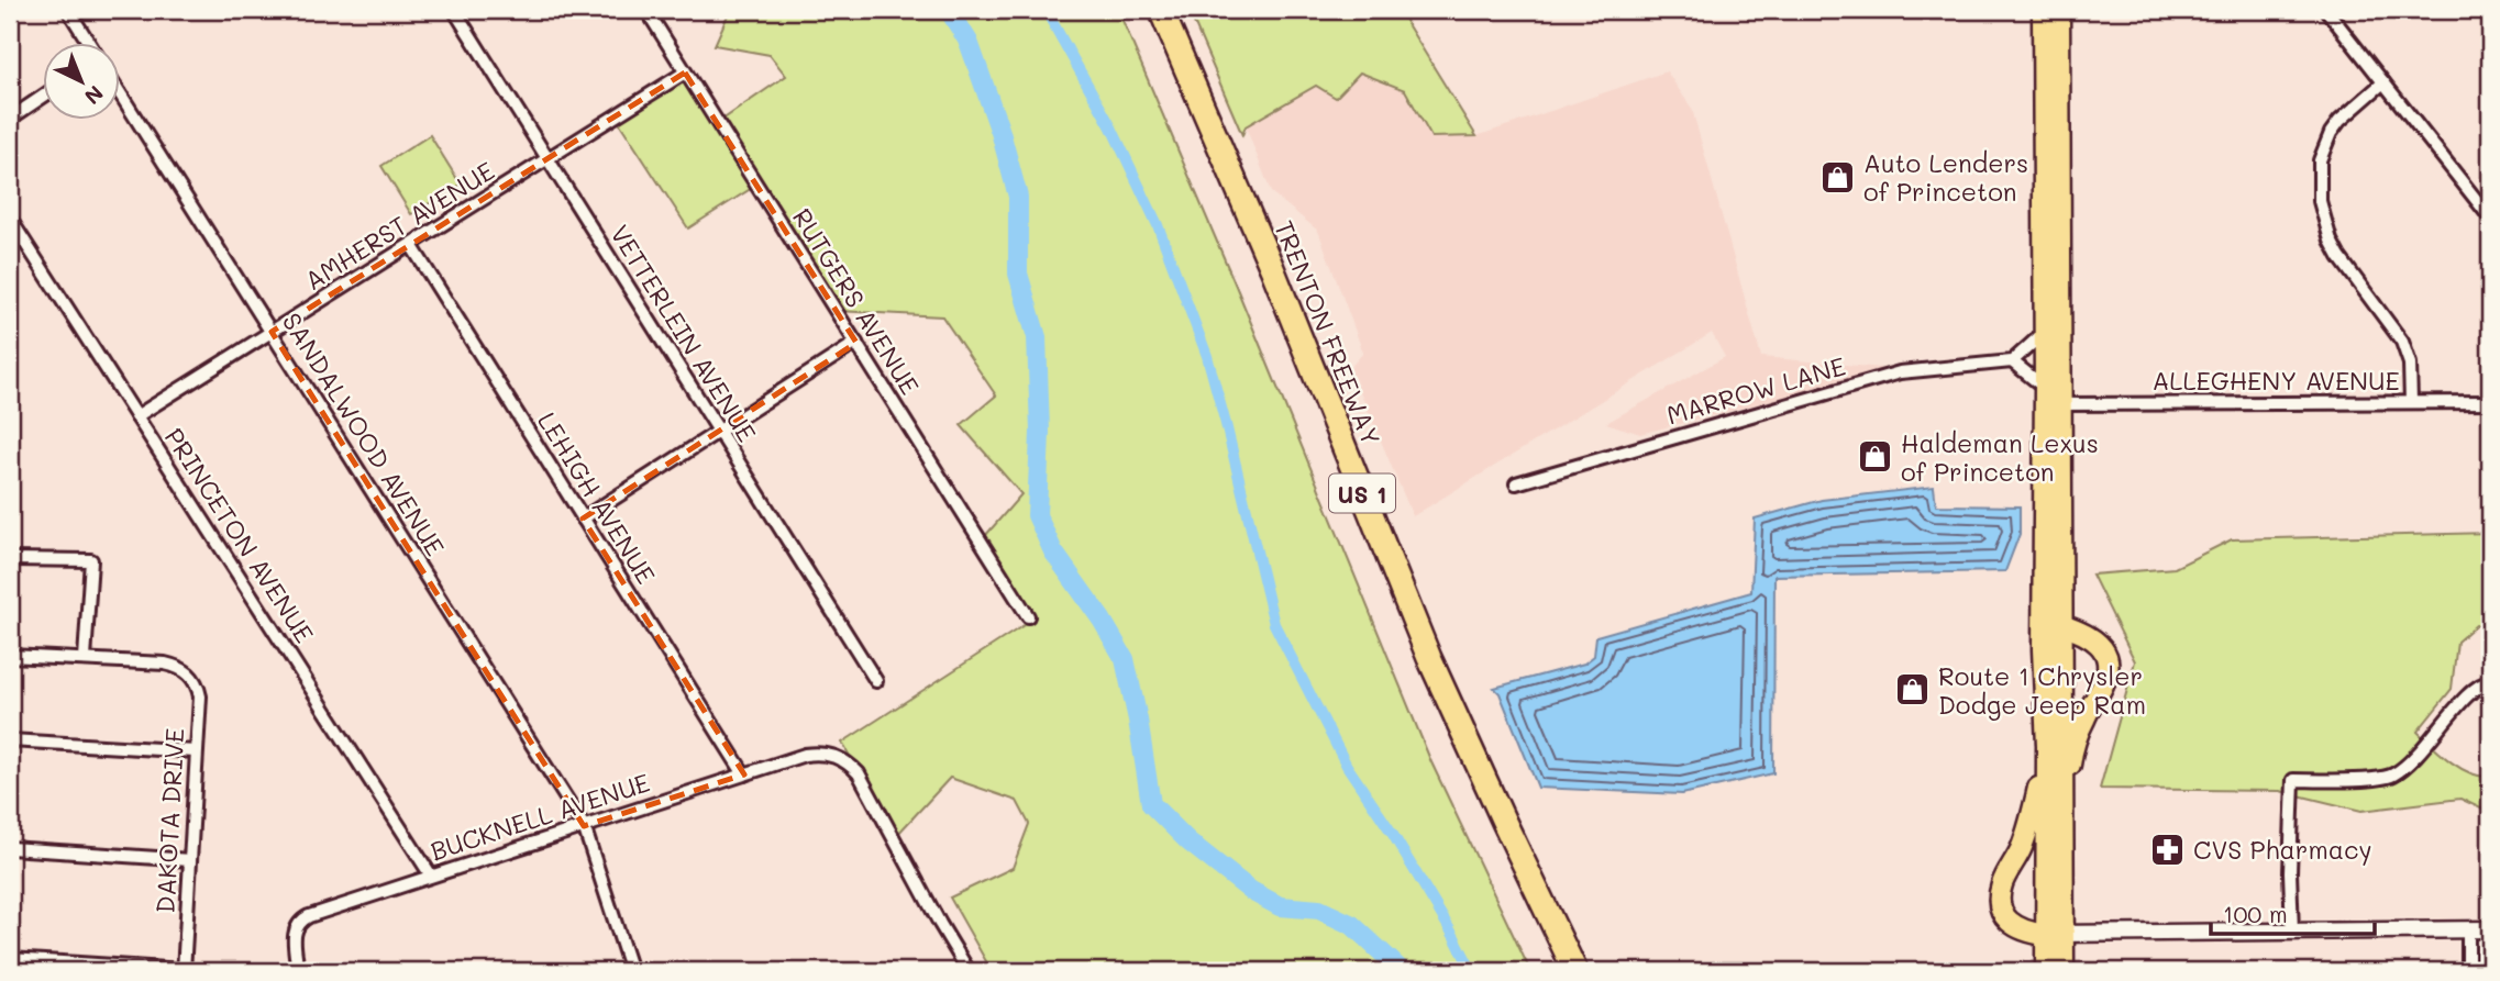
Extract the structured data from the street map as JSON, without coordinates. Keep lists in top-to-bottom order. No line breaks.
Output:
{"streets":{"highway":["TRENTON FREEWAY","US 1"],"street":["AMHERST AVENUE","RUTGERS AVENUE","VETTERLEIN AVENUE","ALLEGHENY AVENUE","MARROW LANE","SANDALWOOD AVENUE","LEHIGH AVENUE","PRINCETON AVENUE","BUCKNELL AVENUE","DAKOTA DRIVE"]},"crossings":[["AMHERST AVENUE","RUTGERS AVENUE"],["AMHERST AVENUE","VETTERLEIN AVENUE"],["AMHERST AVENUE","SANDALWOOD AVENUE"],["AMHERST AVENUE","LEHIGH AVENUE"],["AMHERST AVENUE","PRINCETON AVENUE"],["SANDALWOOD AVENUE","BUCKNELL AVENUE"],["LEHIGH AVENUE","BUCKNELL AVENUE"],["PRINCETON AVENUE","BUCKNELL AVENUE"]],"places":{"shop":["Auto Lenders of Princeton","Haldeman Lexus of Princeton","Route 1 Chrysler Dodge Jeep Ram"],"pharmacy":["CVS Pharmacy"]},"scale_bar":"100 m","north":"bottom right"}
